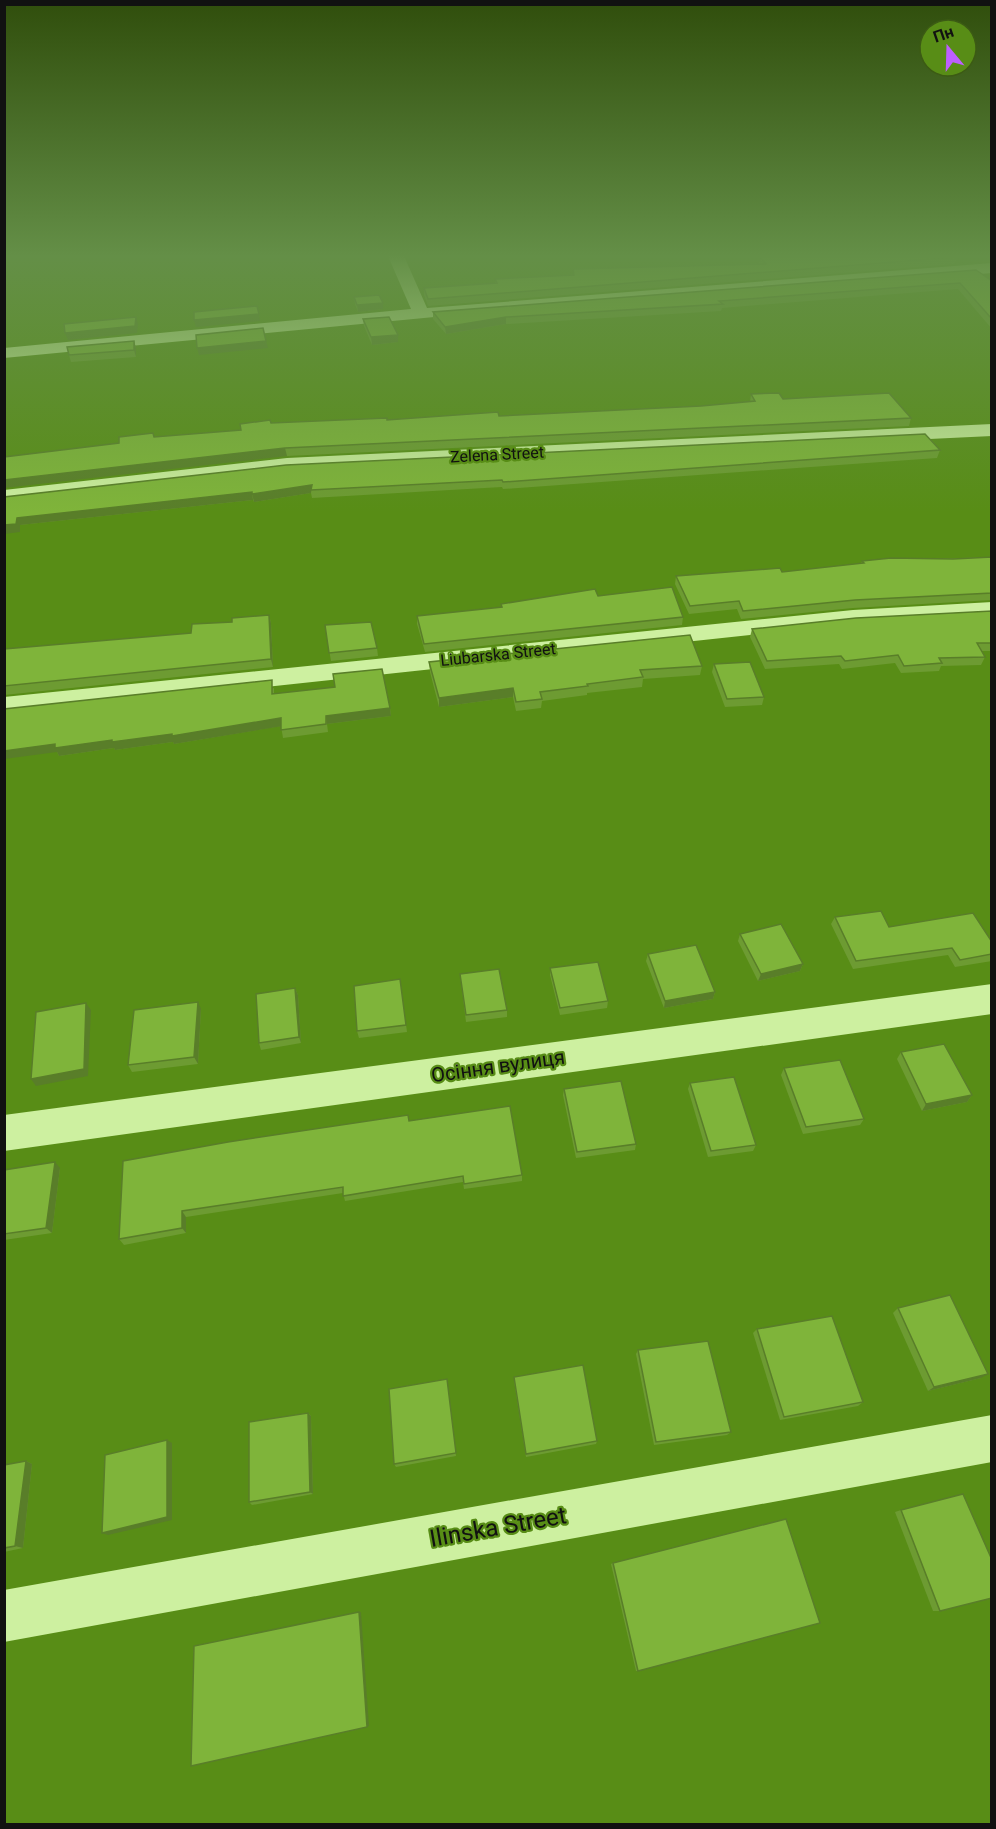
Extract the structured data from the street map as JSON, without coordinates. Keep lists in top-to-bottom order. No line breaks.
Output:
{"streets":{"street":["Zelena Street","Liubarska Street","Осіння вулиця","Ilinska Street"]},"north":"top"}
